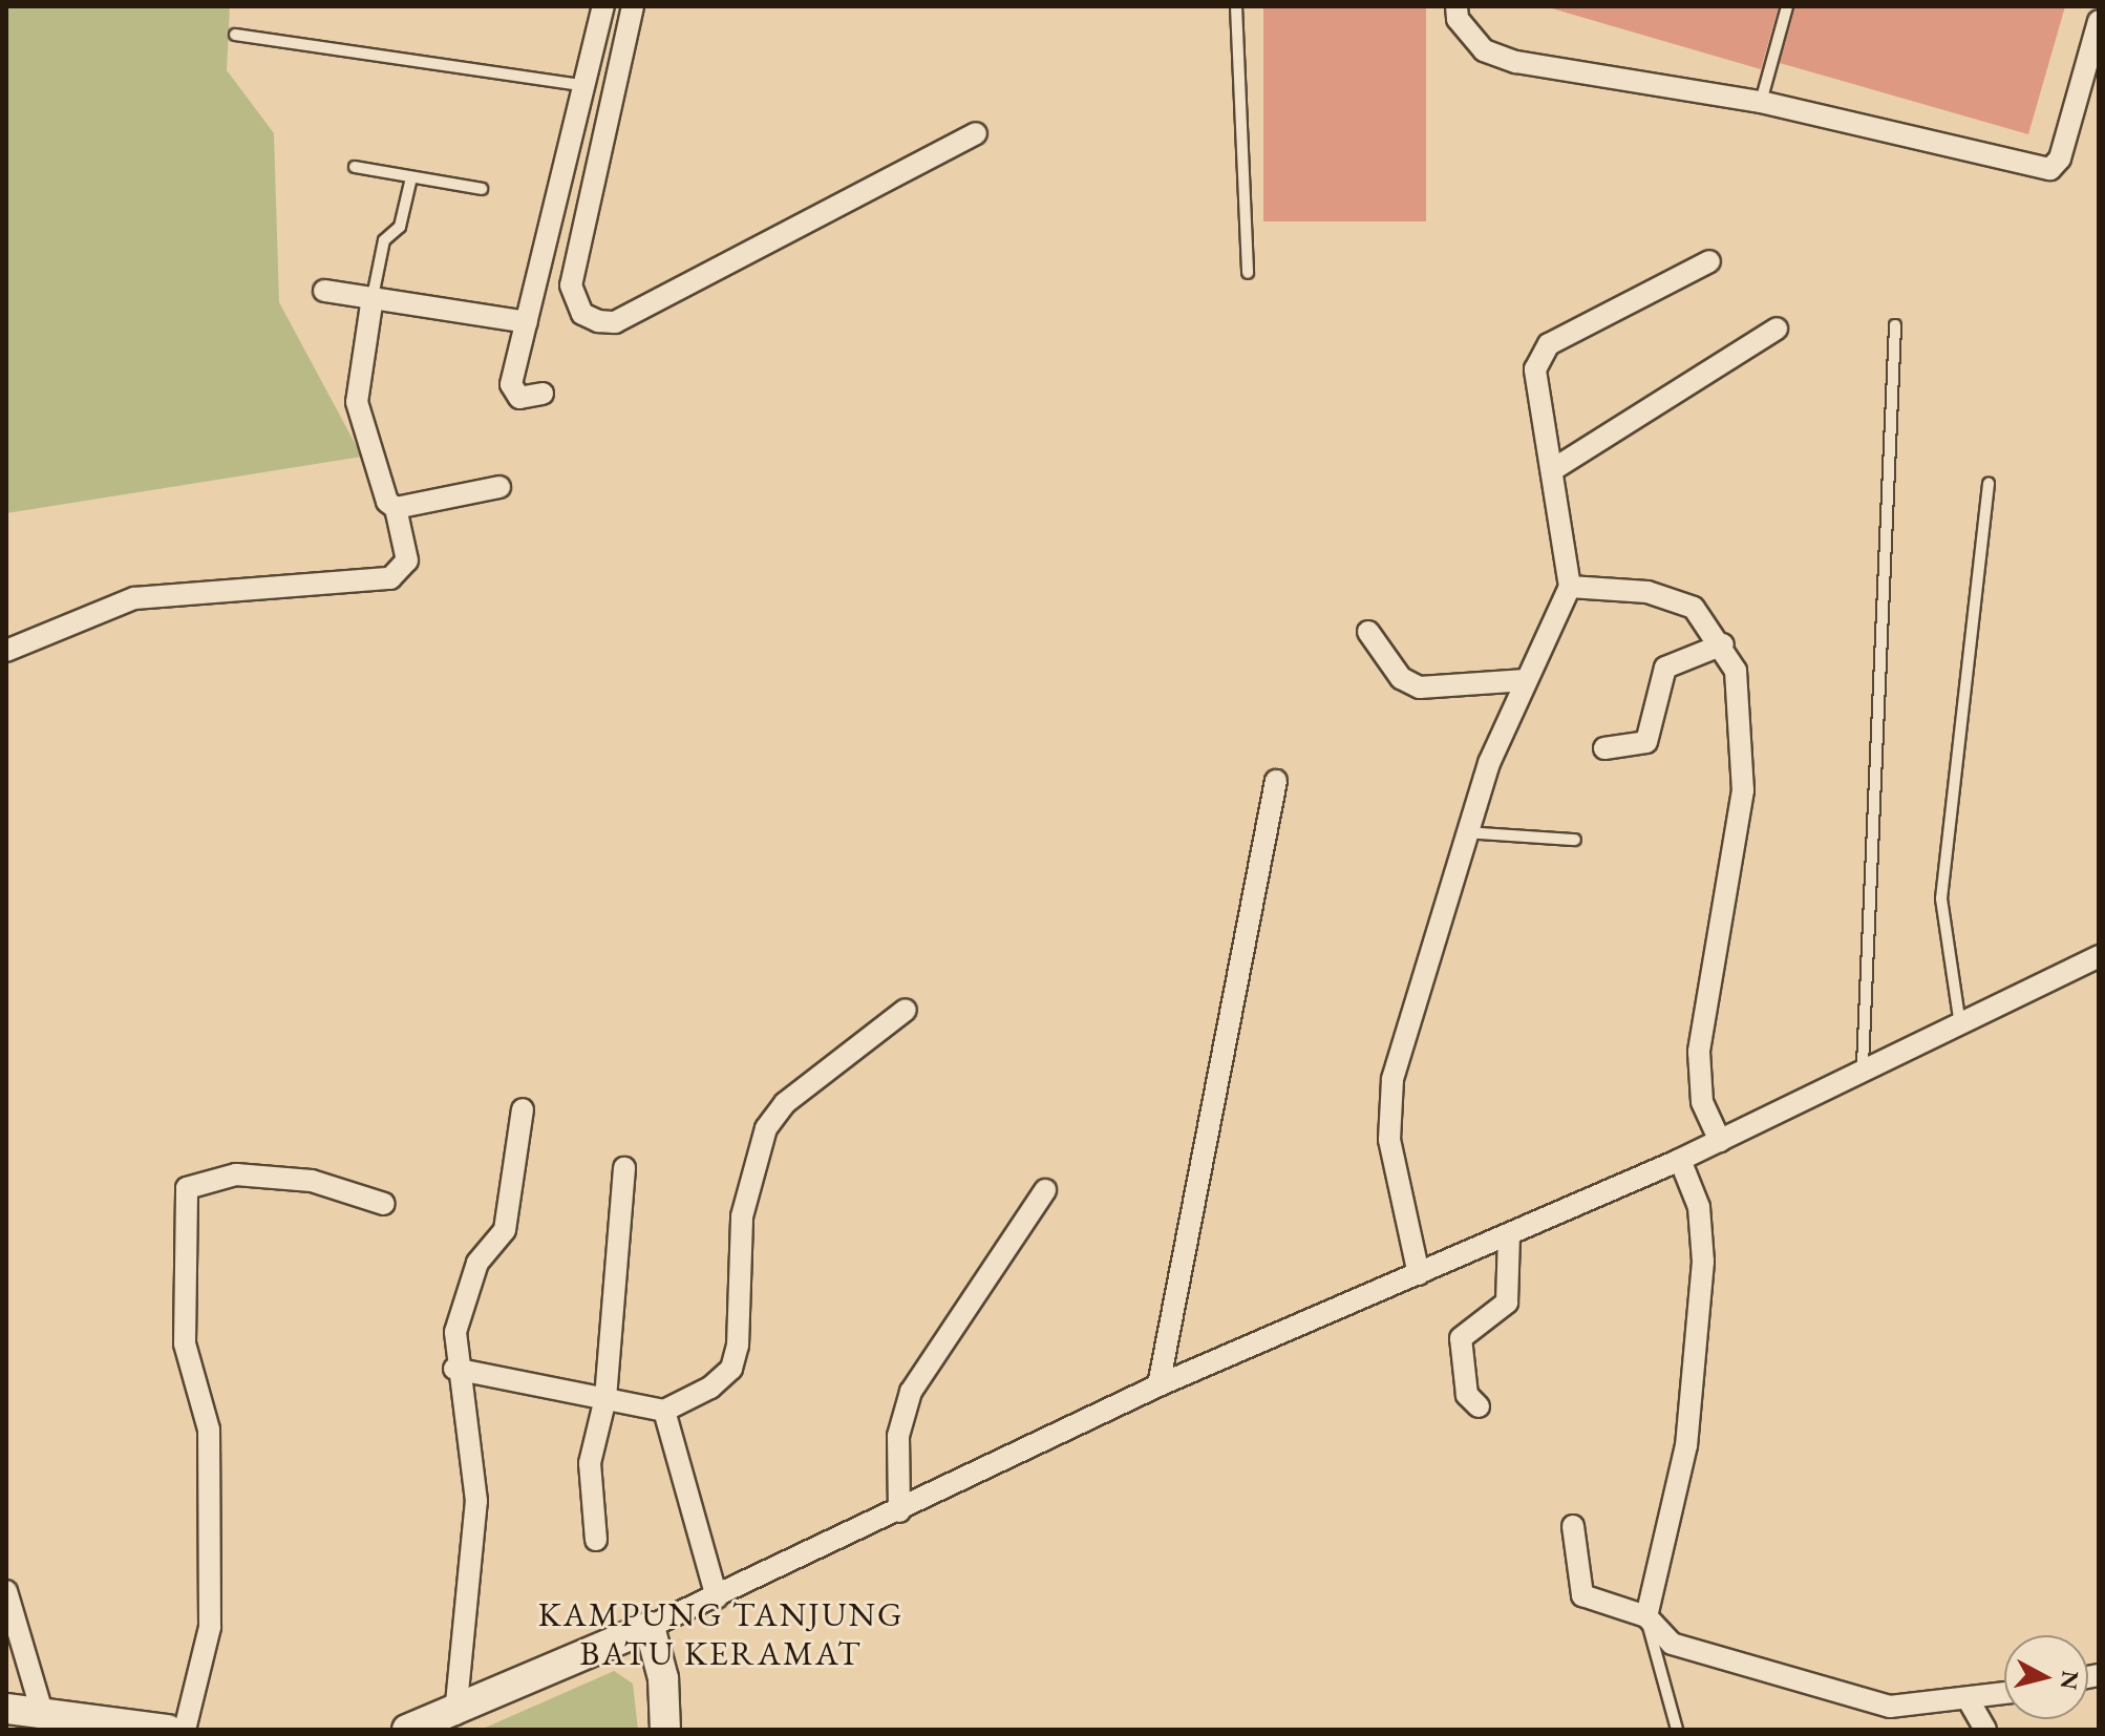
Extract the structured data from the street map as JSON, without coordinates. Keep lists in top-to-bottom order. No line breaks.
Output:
{"districts":["KAMPUNG TANJUNG BATU KERAMAT"],"north":"right"}
